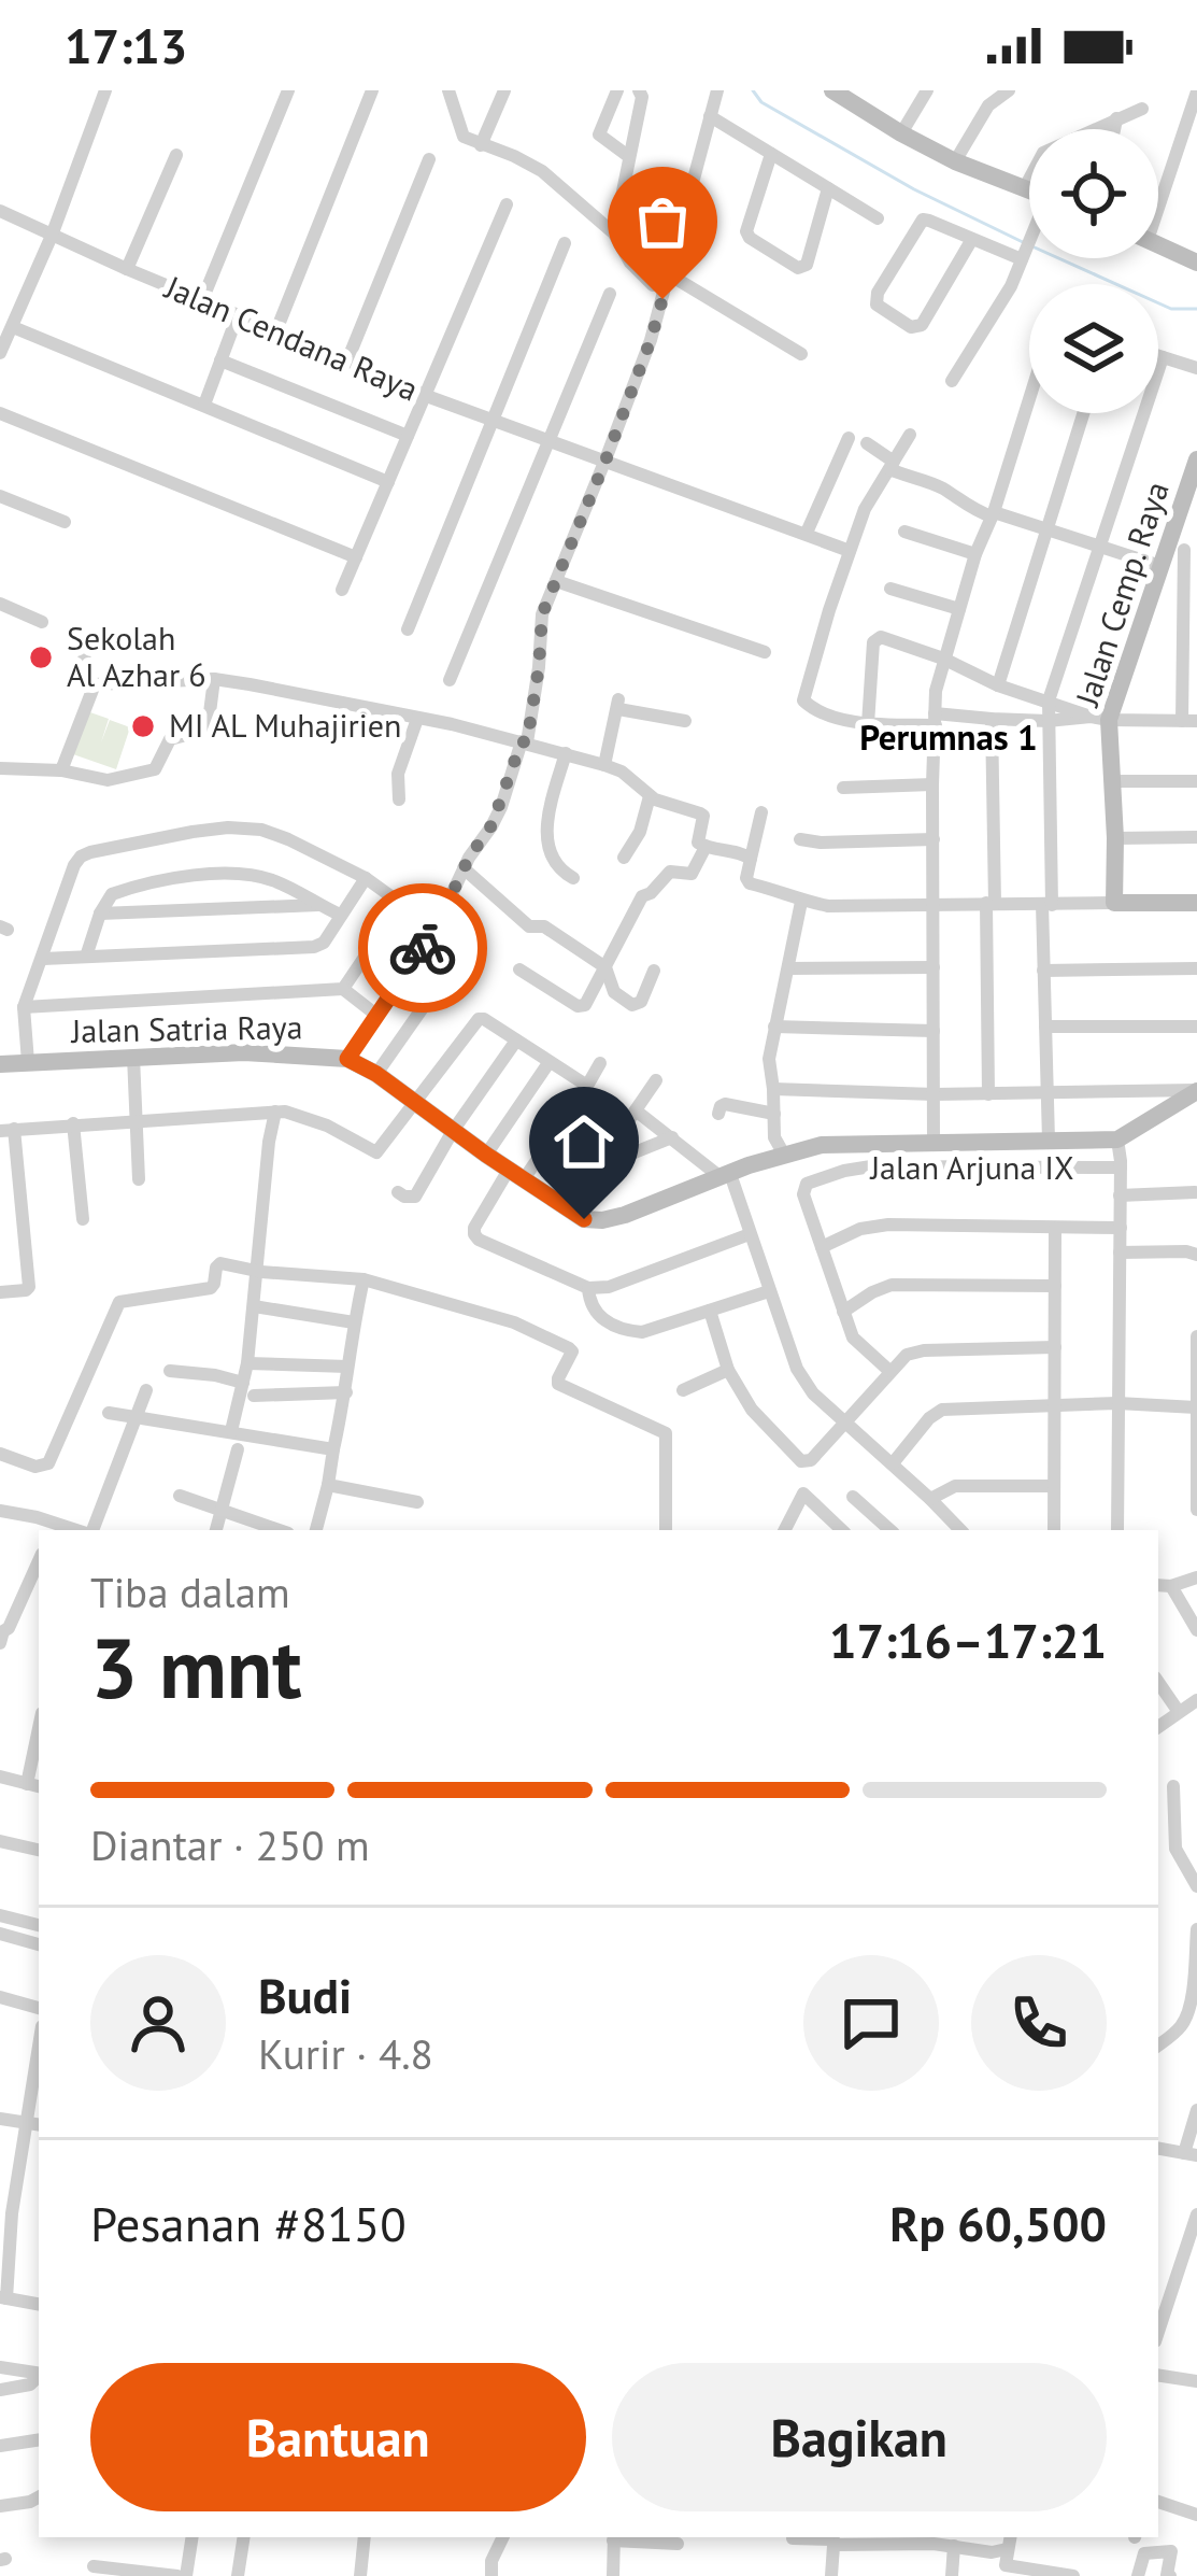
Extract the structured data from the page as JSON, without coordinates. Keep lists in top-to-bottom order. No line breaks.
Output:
{"streets":{"street":["Jalan Cendana Raya","Jalan Cemp. Raya","Jalan Satria Raya","Jalan Arjuna IX"]},"crossings":[["Jalan Satria Raya","Jalan Arjuna IX"]],"districts":["Perumnas 1"],"places":["Sekolah Al Azhar 6","MI AL Muhajirien"],"page":{"status":"17:13","heading":["3 mnt","Tiba dalam","17:16–17:21"],"panel":["Budi","Kurir · 4.8","Pesanan #8150","Rp 60,500"],"bar":"Diantar · 250 m","buttons":["Bantuan","Bagikan"]}}
